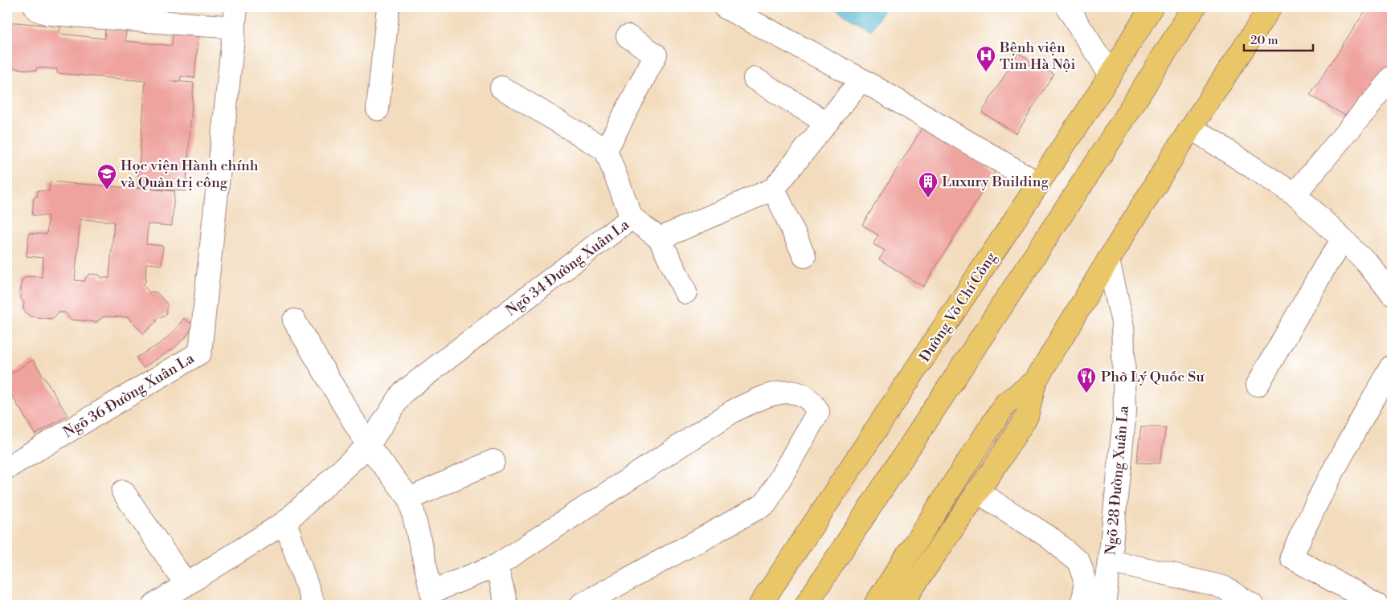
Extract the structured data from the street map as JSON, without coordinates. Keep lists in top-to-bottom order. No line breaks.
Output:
{"streets":{"main road":["Đường Võ Chí Công"],"street":["Ngõ 34 Đường Xuân La","Ngõ 36 Đường Xuân La","Ngõ 28 Đường Xuân La"]},"places":{"hospital":["Bệnh viện Tim Hà Nội"],"school or university":["Học viện Hành chính và Quản trị công"],"building":["Luxury Building"],"restaurant":["Phở Lý Quốc Sư"]},"scale_bar":"20 m"}
